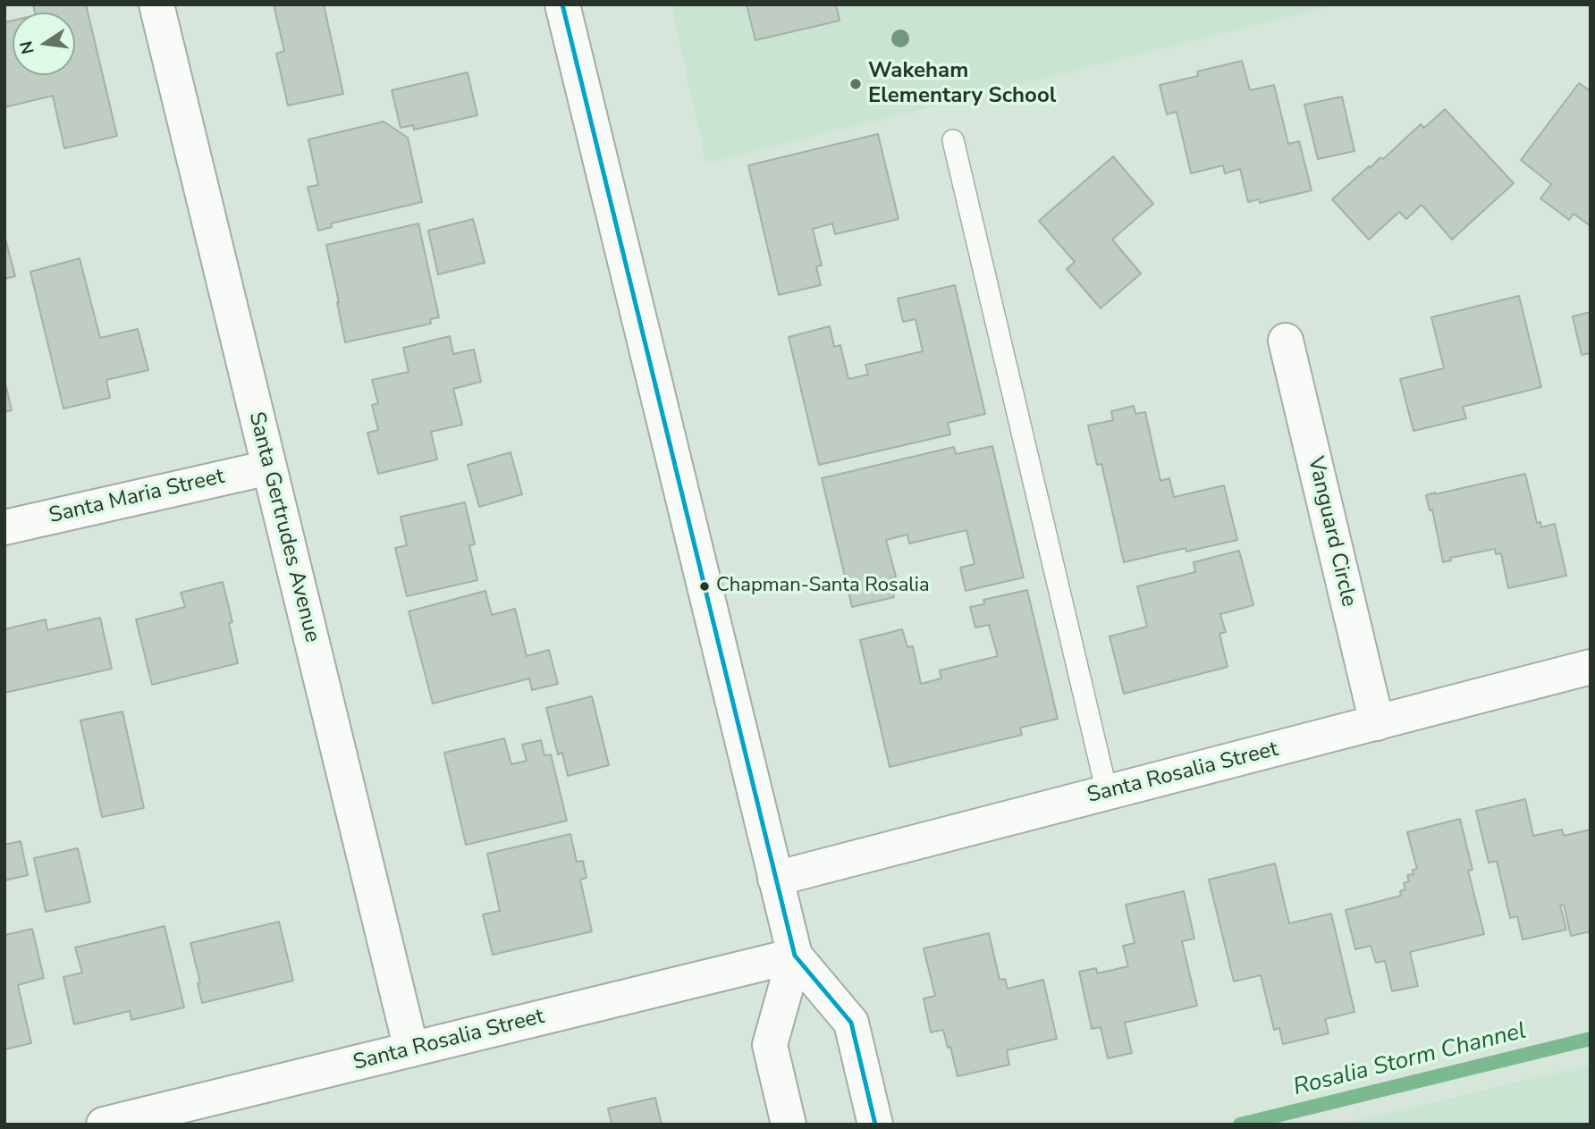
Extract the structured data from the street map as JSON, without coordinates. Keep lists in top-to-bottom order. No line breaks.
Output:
{"streets":{"street":["Santa Maria Street","Santa Gertrudes Avenue","Vanguard Circle","Santa Rosalia Street"]},"crossings":[["Santa Maria Street","Santa Gertrudes Avenue"],["Santa Gertrudes Avenue","Santa Rosalia Street"],["Vanguard Circle","Santa Rosalia Street"]],"water":["Rosalia Storm Channel"],"places":["Wakeham Elementary School","Chapman-Santa Rosalia"],"north":"left"}
